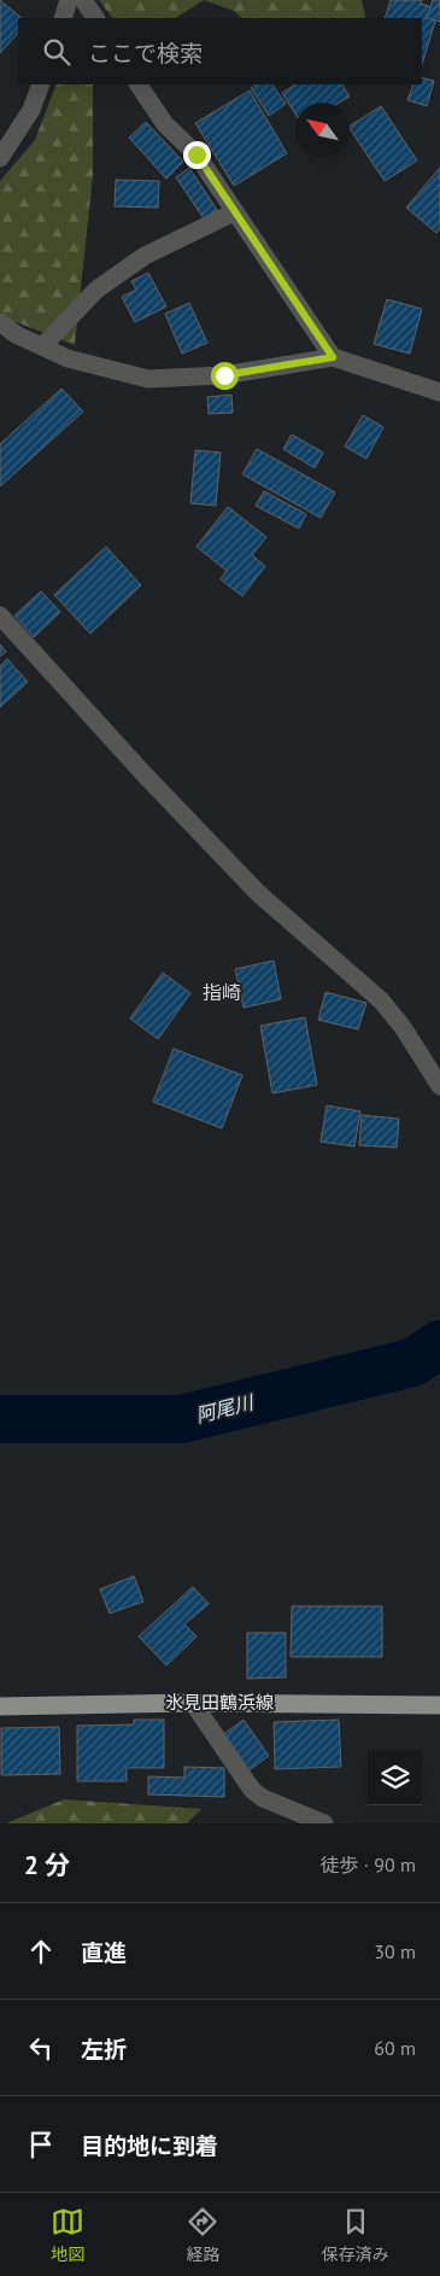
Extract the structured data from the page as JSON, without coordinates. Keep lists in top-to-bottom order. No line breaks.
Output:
{"streets":{"main road":["氷見田鶴浜線"]},"districts":["指崎"],"water":["阿尾川"],"north":"top left","page":{"search":"ここで検索","heading":["2 分","徒歩 · 90 m"],"list":[["直進","30 m"],["左折","60 m"],"目的地に到着"],"nav":["地図","経路","保存済み"]}}
